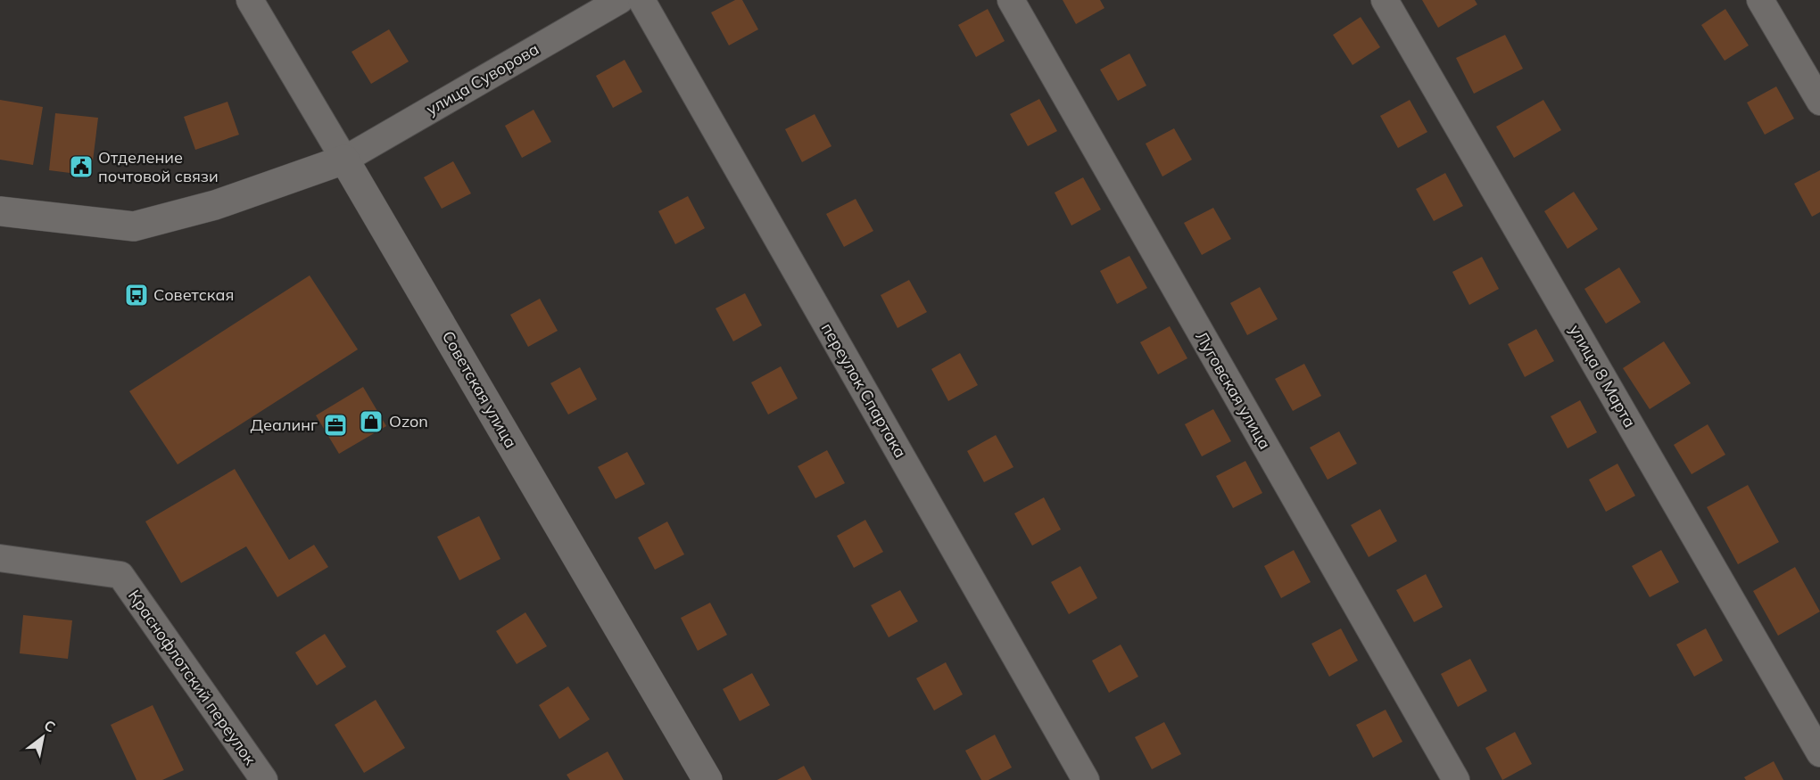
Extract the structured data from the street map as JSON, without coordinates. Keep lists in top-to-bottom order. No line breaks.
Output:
{"streets":{"street":["улица Суворова","улица 8 Марта","Советская улица","переулок Спартака","Луговская улица","Краснофлотский переулок"]},"crossings":[["улица Суворова","Советская улица"]],"places":{"public building":["Отделение почтовой связи"],"bus stop":["Советская"],"shop":["Ozon"],"office":["Деалинг"]},"north":"top right"}
